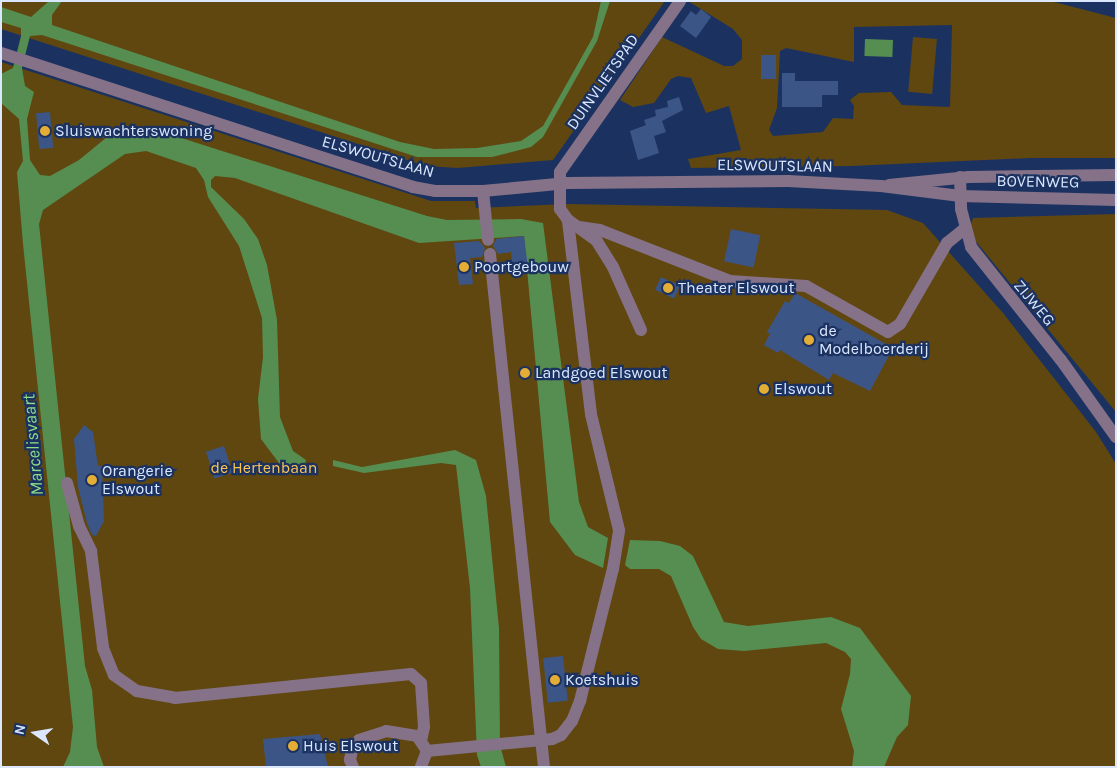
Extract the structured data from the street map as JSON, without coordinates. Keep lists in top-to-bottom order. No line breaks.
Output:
{"streets":{"street":["DUINVLIETSPAD","ELSWOUTSLAAN","BOVENWEG","ZIJWEG"]},"crossings":[["DUINVLIETSPAD","ELSWOUTSLAAN"],["ELSWOUTSLAAN","BOVENWEG"],["ELSWOUTSLAAN","ZIJWEG"],["BOVENWEG","ZIJWEG"]],"water":["Marcelisvaart"],"parks":["de Hertenbaan"],"places":["Sluiswachterswoning","Poortgebouw","Theater Elswout","de Modelboerderij","Landgoed Elswout","Elswout","Orangerie Elswout","Koetshuis","Huis Elswout"],"north":"left"}
